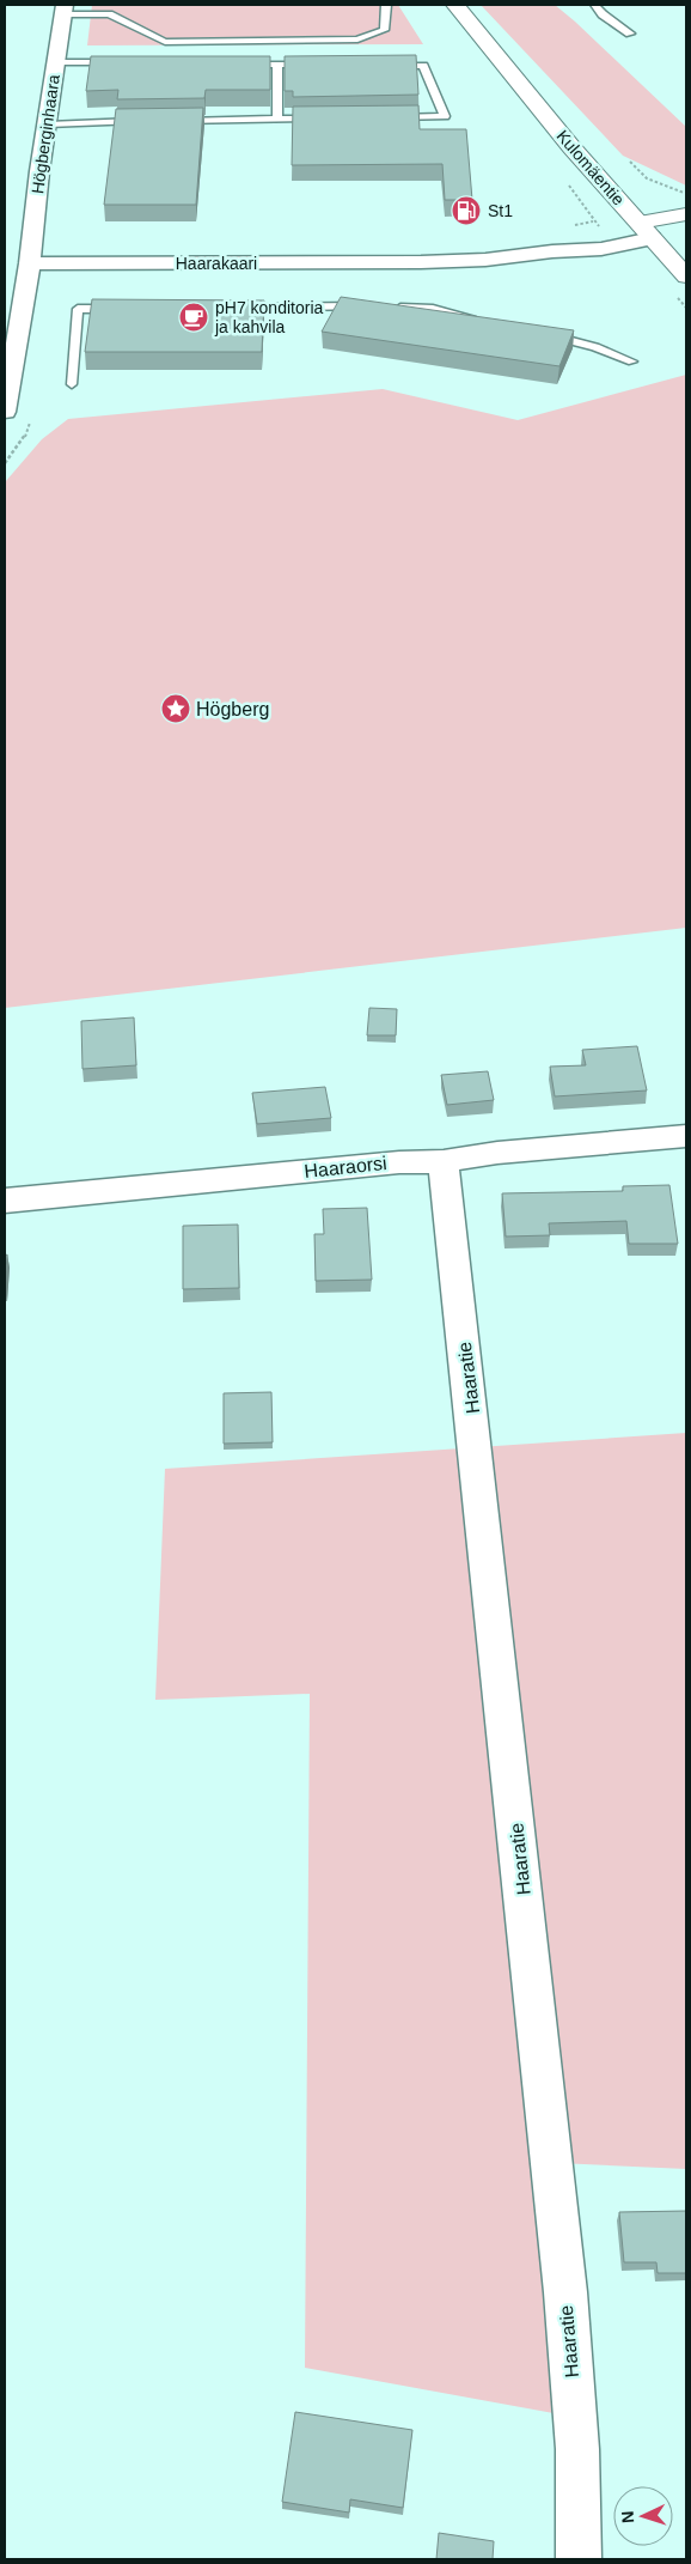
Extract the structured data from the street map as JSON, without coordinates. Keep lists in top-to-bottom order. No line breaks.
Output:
{"streets":{"main road":["Kulomäentie"],"street":["Högberginhaara","Haarakaari","Haaraorsi","Haaratie"]},"crossings":[["Högberginhaara","Haarakaari"],["Kulomäentie","Haarakaari"],["Haaraorsi","Haaratie"]],"places":{"fuel station":["St1"],"cafe":["pH7 konditoria ja kahvila"],"place":["Högberg"]},"north":"left"}
